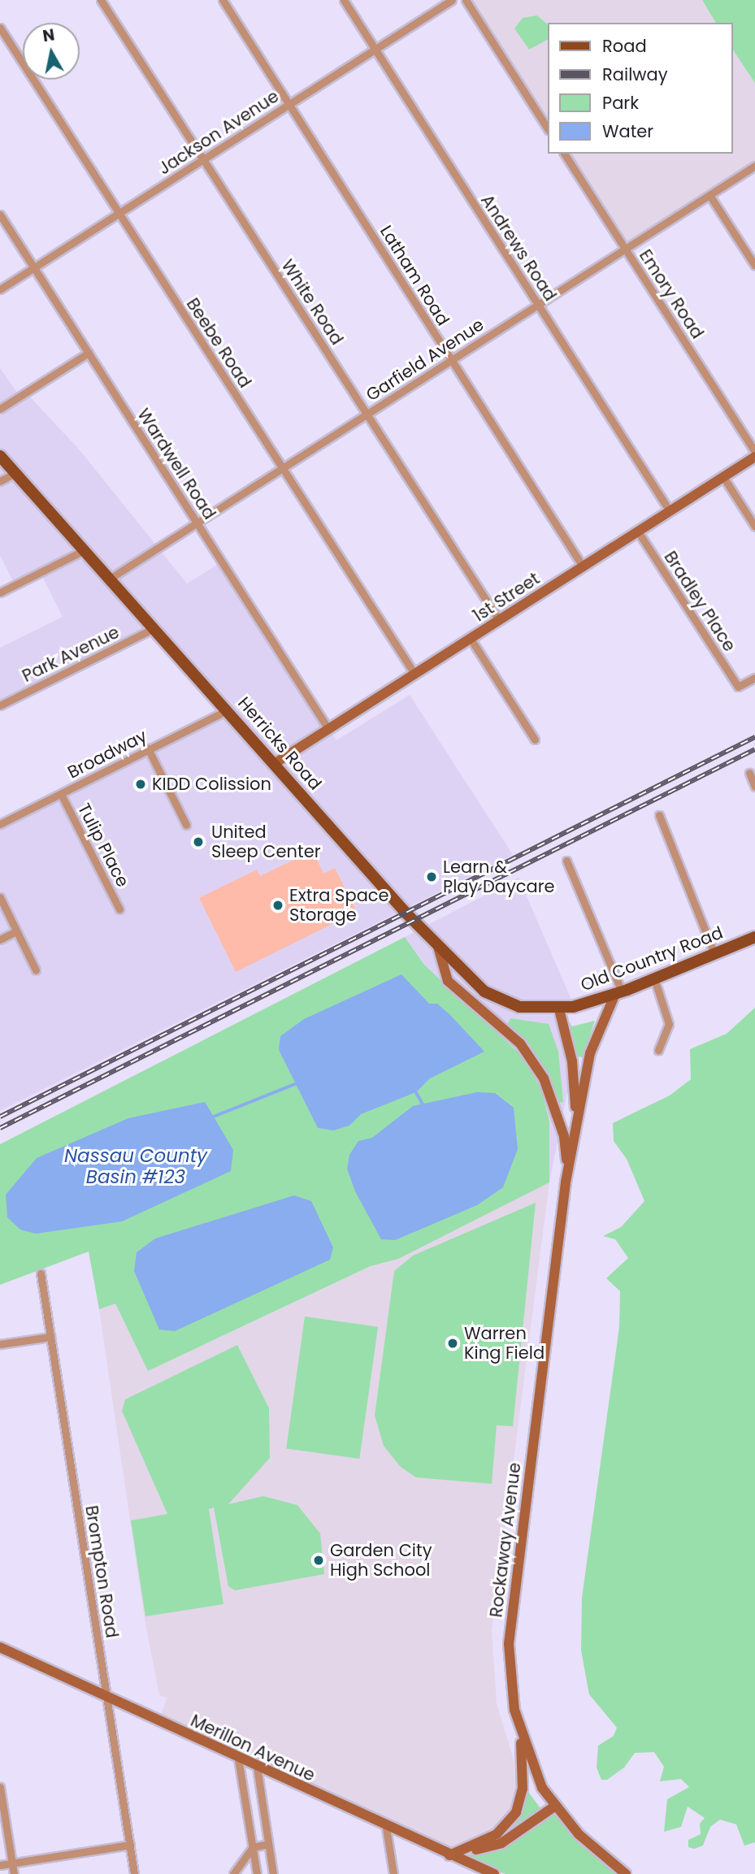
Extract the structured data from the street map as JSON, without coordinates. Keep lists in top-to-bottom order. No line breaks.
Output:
{"streets":{"main road":["Herricks Road","Old Country Road"],"street":["Jackson Avenue","Andrews Road","Latham Road","Emory Road","White Road","Beebe Road","Garfield Avenue","Wardwell Road","1st Street","Bradley Place","Park Avenue","Broadway","Tulip Place","Rockaway Avenue","Brompton Road","Merillon Avenue"]},"crossings":[["Jackson Avenue","Andrews Road"],["Jackson Avenue","Latham Road"],["Jackson Avenue","White Road"],["Jackson Avenue","Beebe Road"],["Jackson Avenue","Wardwell Road"],["Andrews Road","Garfield Avenue"],["Andrews Road","1st Street"],["Latham Road","Garfield Avenue"],["Latham Road","1st Street"],["Emory Road","Garfield Avenue"],["Emory Road","1st Street"],["White Road","Garfield Avenue"],["White Road","1st Street"],["Beebe Road","Garfield Avenue"],["Beebe Road","1st Street"],["Garfield Avenue","Wardwell Road"],["Garfield Avenue","Herricks Road"],["Wardwell Road","1st Street"],["1st Street","Bradley Place"],["1st Street","Herricks Road"],["Park Avenue","Herricks Road"],["Herricks Road","Broadway"],["Herricks Road","Old Country Road"],["Herricks Road","Rockaway Avenue"],["Broadway","Tulip Place"],["Old Country Road","Rockaway Avenue"],["Brompton Road","Merillon Avenue"]],"water":["Nassau County Basin #123"],"places":["KIDD Colission","United Sleep Center","Learn & Play Daycare","Extra Space Storage","Warren King Field","Garden City High School"],"legend":["Road","Railway","Park","Water"],"north":"top"}
